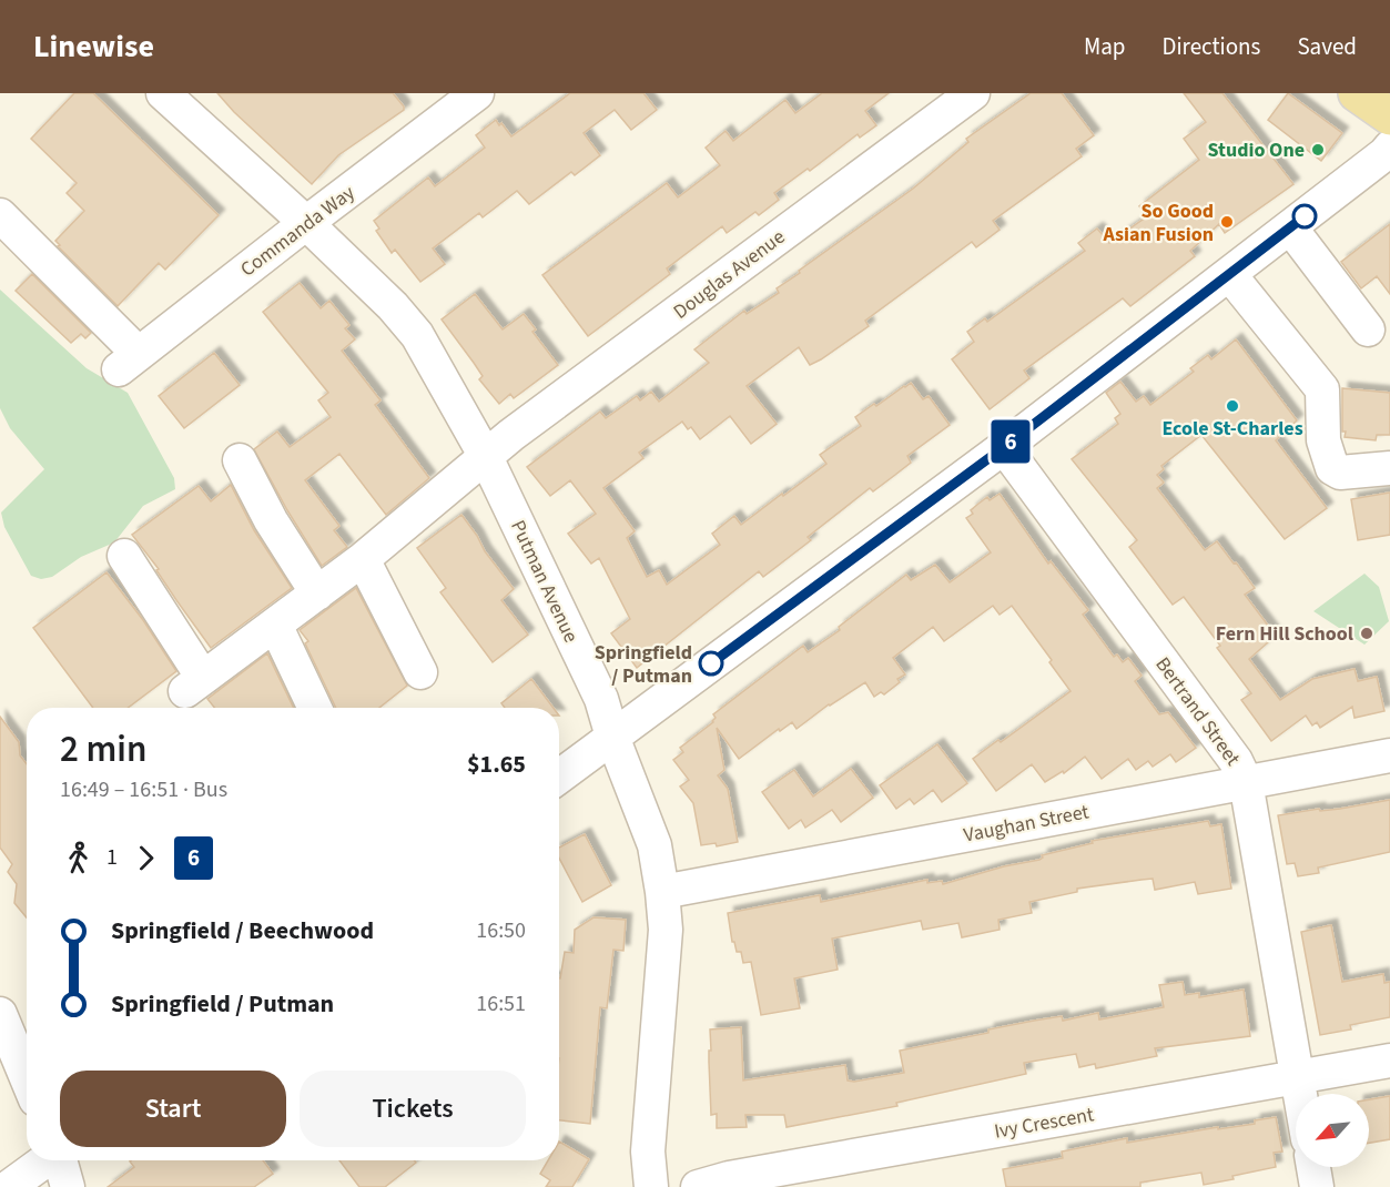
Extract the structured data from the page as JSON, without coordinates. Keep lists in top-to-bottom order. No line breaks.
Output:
{"streets":{"street":["Commanda Way","Douglas Avenue","Putman Avenue","Bertrand Street","Vaughan Street","Ivy Crescent"]},"crossings":[["Commanda Way","Putman Avenue"],["Douglas Avenue","Putman Avenue"],["Putman Avenue","Vaughan Street"],["Bertrand Street","Vaughan Street"],["Bertrand Street","Ivy Crescent"]],"places":["Studio One","So Good Asian Fusion","Ecole St-Charles","Fern Hill School","Springfield / Putman"],"lines":["bus line 6"],"north":"bottom left","page":{"header":"Linewise","nav":["Map","Directions","Saved"],"on_map":"6","heading":["2 min","16:49 – 16:51 · Bus","$1.65"],"legs":["1","6"],"list":[{"name":"Springfield / Beechwood","value":"16:50"},{"name":"Springfield / Putman","value":"16:51"}],"buttons":["Start","Tickets"]}}
